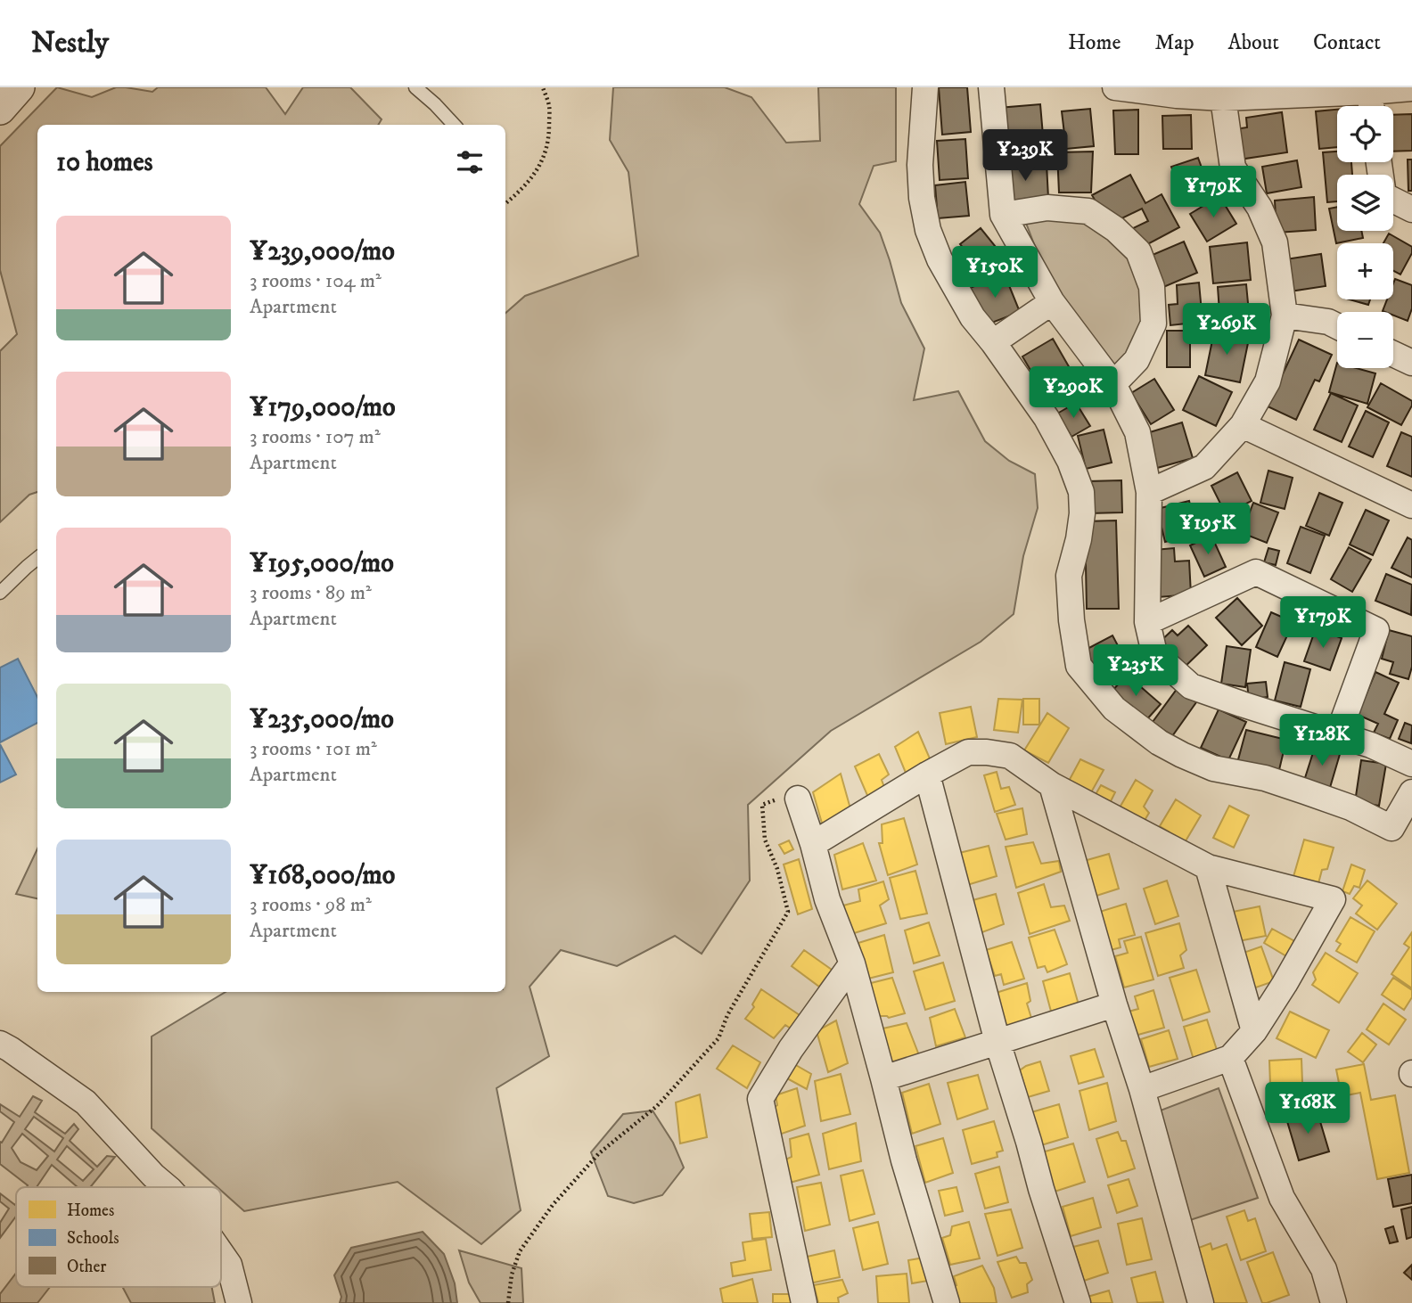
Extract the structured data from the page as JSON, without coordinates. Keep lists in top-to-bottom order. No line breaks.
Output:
{"legend":["Homes","Schools","Other"],"page":{"header":"Nestly","nav":["Home","Map","About","Contact"],"map_buttons":["+","−"],"heading":"10 homes","price":["¥239K","¥179K","¥150K","¥269K","¥290K","¥195K","¥179K","¥235K","¥128K","¥168K"],"list":[{"name":"¥239,000/mo","note":"3 rooms · 104 m² · Apartment"},{"name":"¥179,000/mo","note":"3 rooms · 107 m² · Apartment"},{"name":"¥195,000/mo","note":"3 rooms · 89 m² · Apartment"},{"name":"¥235,000/mo","note":"3 rooms · 101 m² · Apartment"},{"name":"¥168,000/mo","note":"3 rooms · 98 m² · Apartment"}]}}
